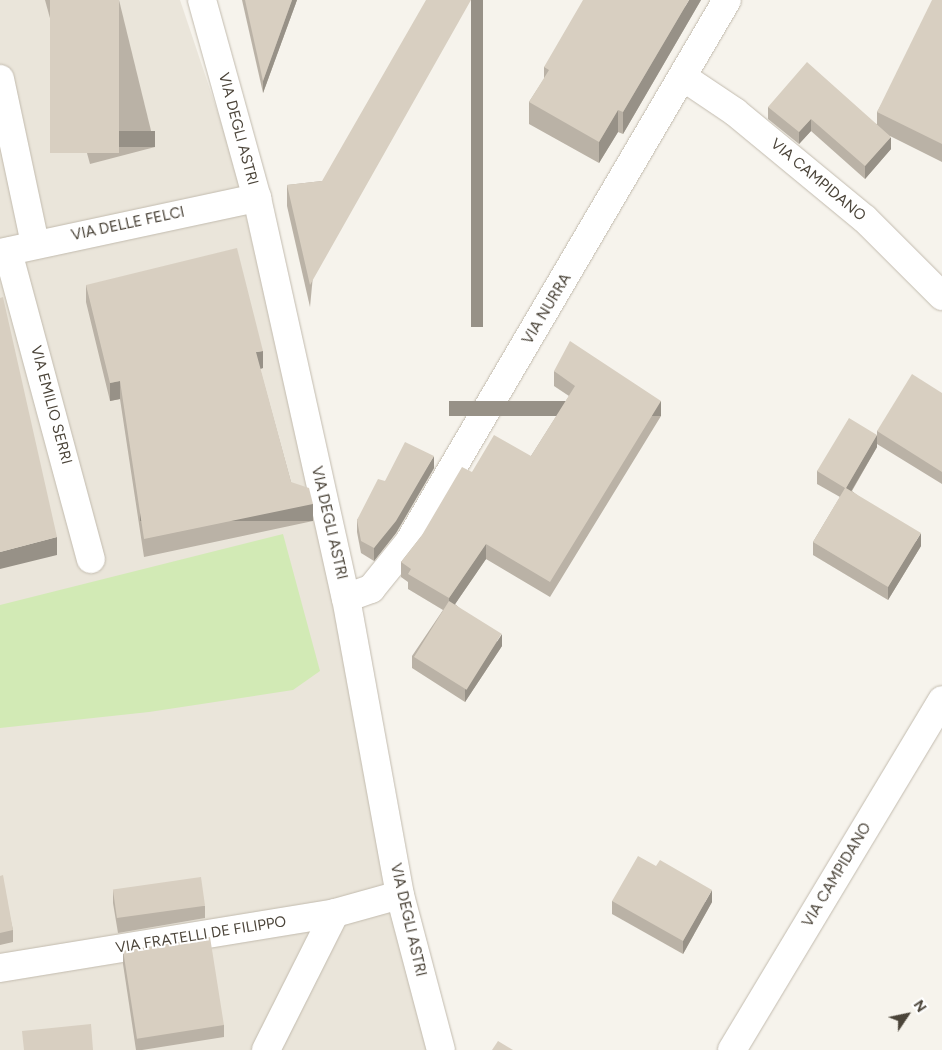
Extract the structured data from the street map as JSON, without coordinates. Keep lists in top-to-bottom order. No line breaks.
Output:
{"streets":{"street":["VIA DEGLI ASTRI","VIA CAMPIDANO","VIA DELLE FELCI","VIA NURRA","VIA EMILIO SERRI","VIA FRATELLI DE FILIPPO"]},"crossings":[["VIA DEGLI ASTRI","VIA DELLE FELCI"],["VIA DEGLI ASTRI","VIA NURRA"],["VIA DEGLI ASTRI","VIA FRATELLI DE FILIPPO"],["VIA CAMPIDANO","VIA NURRA"],["VIA DELLE FELCI","VIA EMILIO SERRI"]],"north":"top right"}
